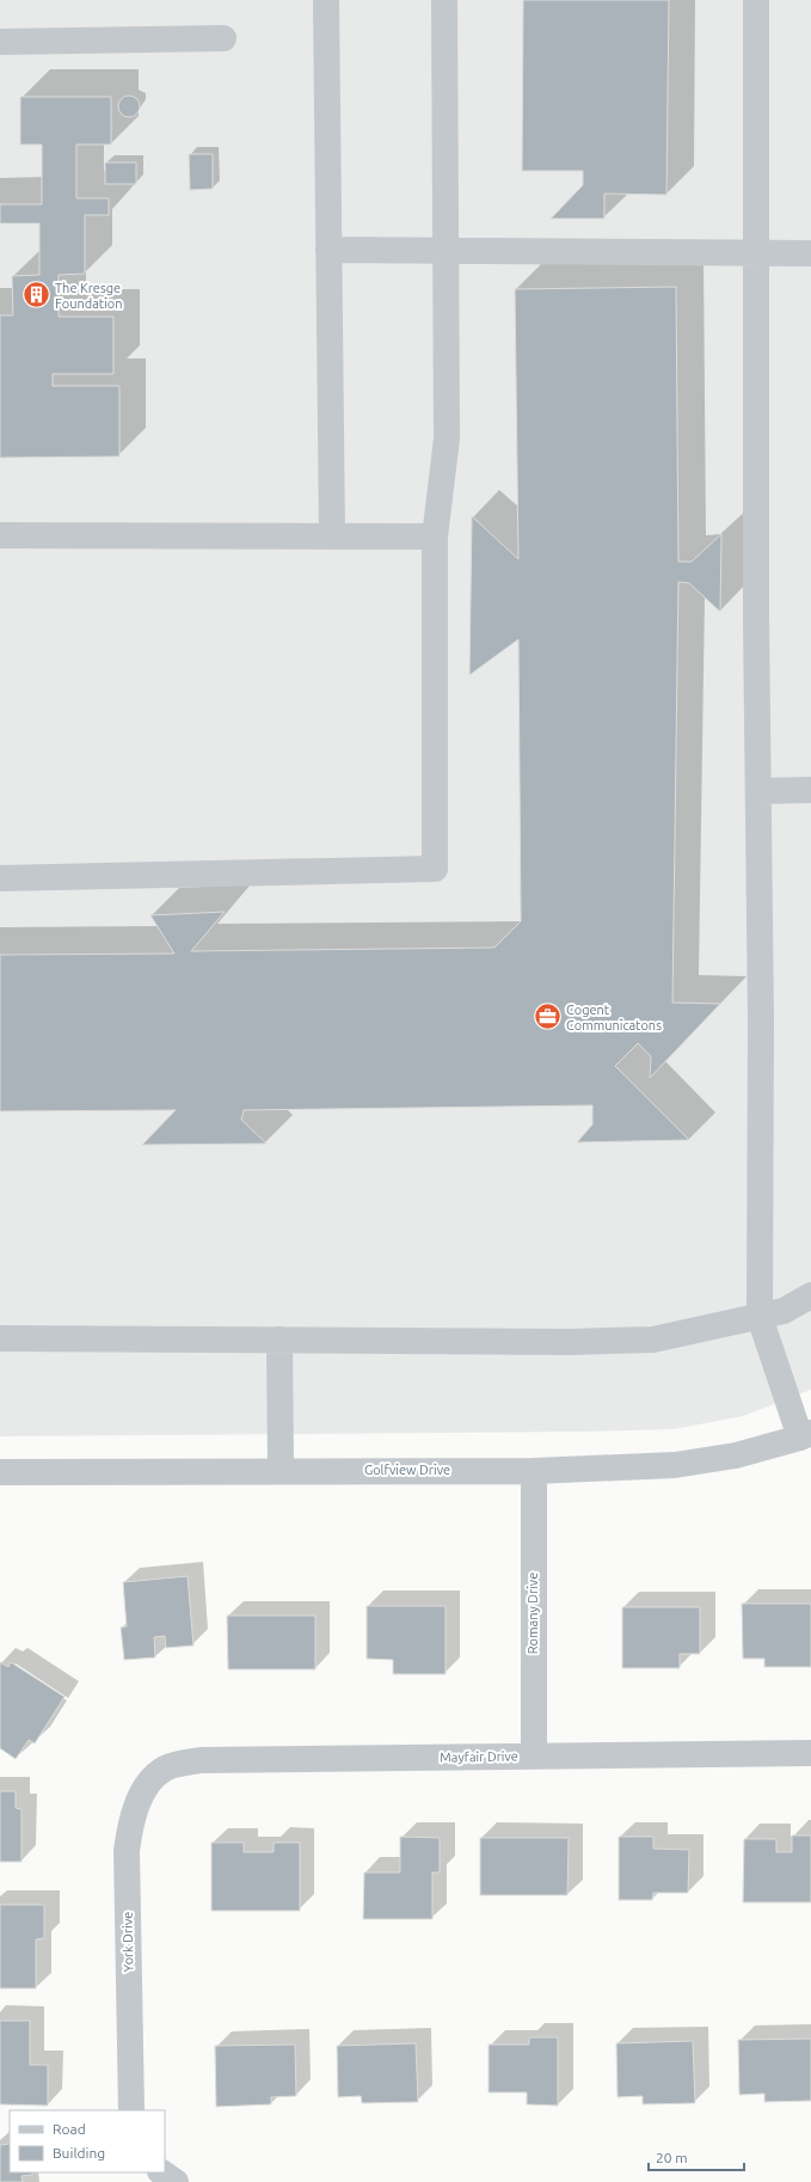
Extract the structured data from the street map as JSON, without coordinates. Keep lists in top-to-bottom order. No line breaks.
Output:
{"streets":{"street":["Golfview Drive","Romany Drive","Mayfair Drive","York Drive"]},"crossings":[["Golfview Drive","Romany Drive"],["Romany Drive","Mayfair Drive"],["Mayfair Drive","York Drive"]],"places":{"building":["The Kresge Foundation"],"office":["Cogent Communicatons"]},"legend":["Road","Building"],"scale_bar":"20 m"}
